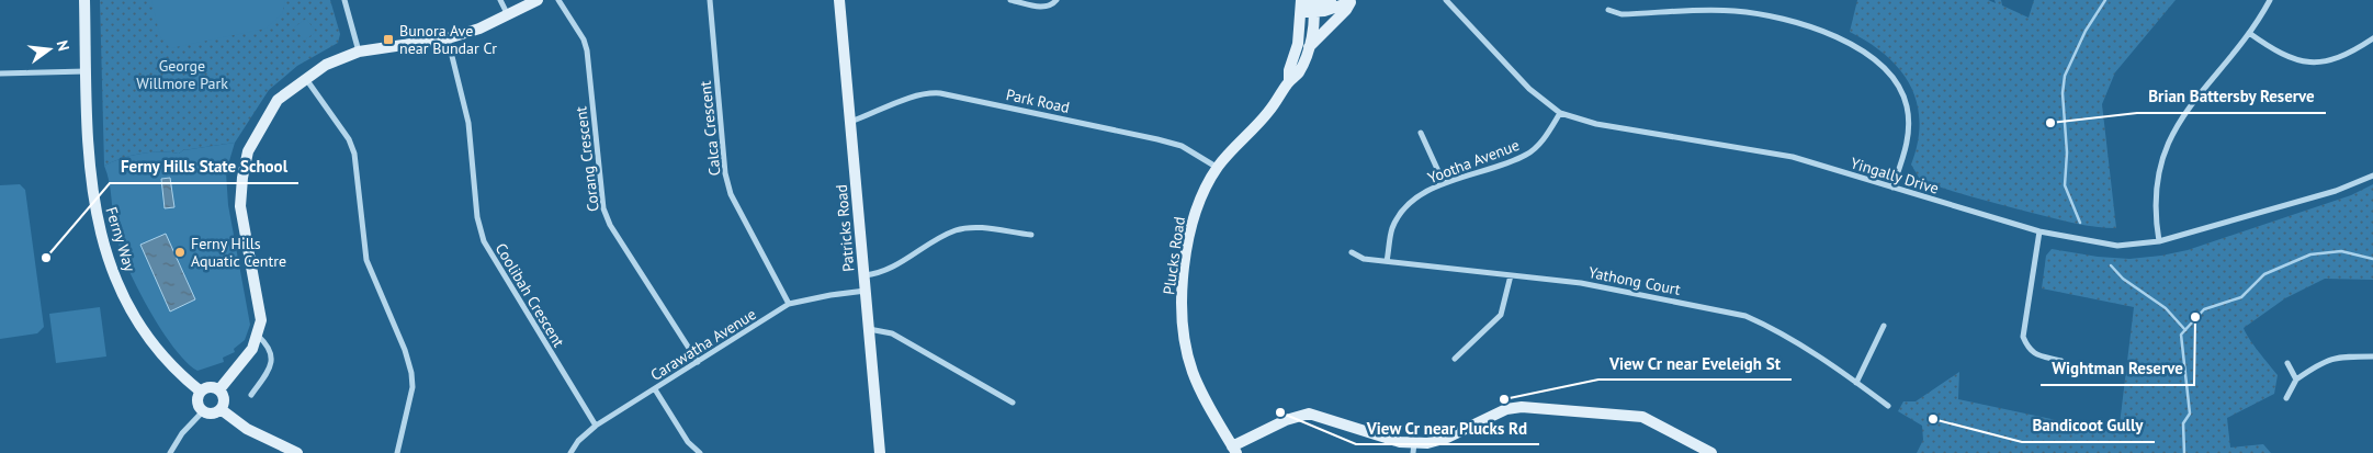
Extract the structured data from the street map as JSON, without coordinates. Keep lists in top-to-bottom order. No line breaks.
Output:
{"streets":{"street":["Park Road","Calca Crescent","Corang Crescent","Yootha Avenue","Yingally Drive","Patricks Road","Ferny Way","Plucks Road","Yathong Court","Coolibah Crescent","Carawatha Avenue"]},"crossings":[["Park Road","Patricks Road"],["Park Road","Plucks Road"],["Calca Crescent","Carawatha Avenue"],["Corang Crescent","Carawatha Avenue"],["Yootha Avenue","Yingally Drive"],["Yootha Avenue","Yathong Court"],["Patricks Road","Carawatha Avenue"],["Coolibah Crescent","Carawatha Avenue"]],"parks":["George Willmore Park"],"places":{"transit":["Bunora Ave near Bundar Cr"],"other":["Brian Battersby Reserve","Ferny Hills Aquatic Centre","Ferny Hills State School","Wightman Reserve","View Cr near Eveleigh St","View Cr near Plucks Rd","Bandicoot Gully"]},"north":"right"}
